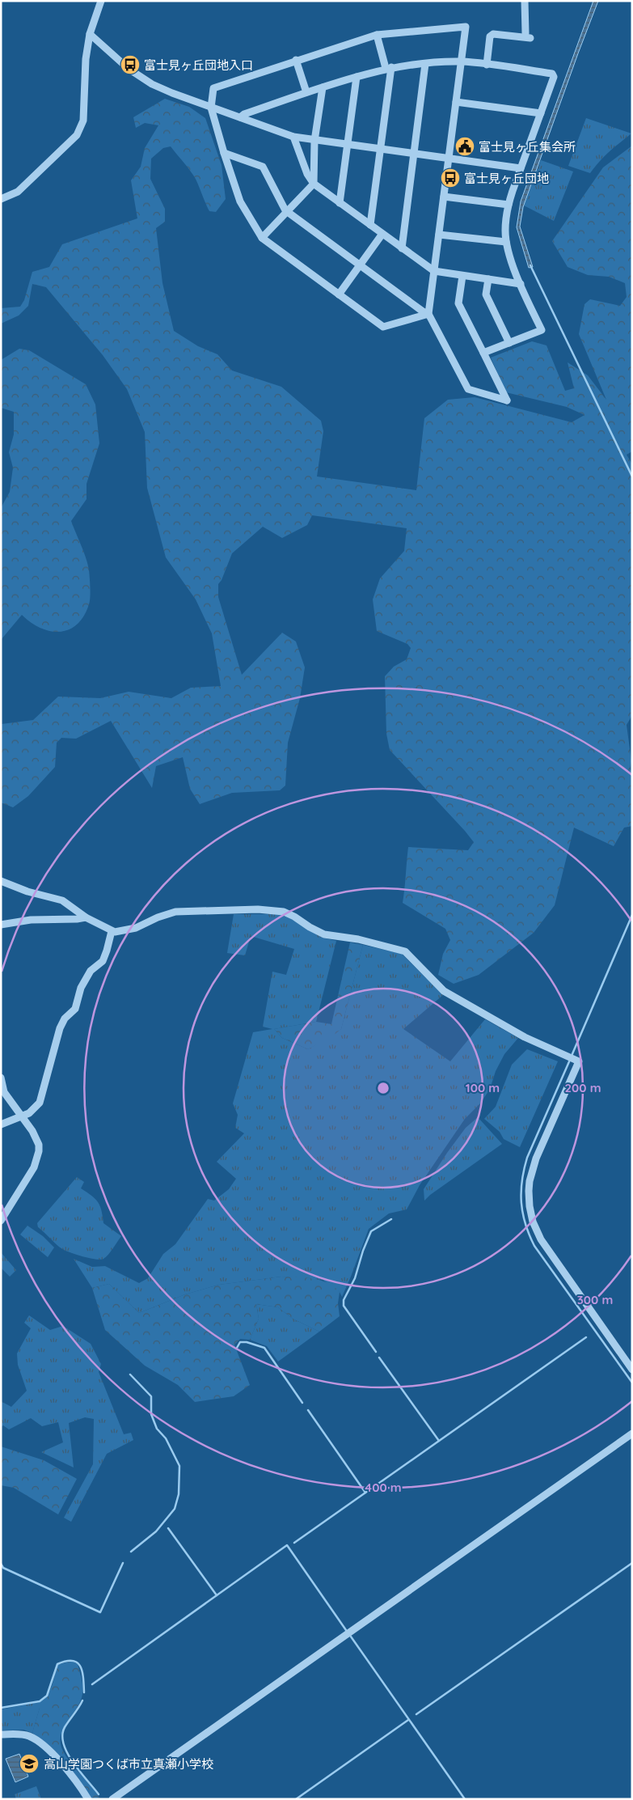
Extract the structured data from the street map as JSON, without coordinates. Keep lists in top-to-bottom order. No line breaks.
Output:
{"places":{"bus stop":["富士見ヶ丘団地入口","富士見ヶ丘団地"],"public building":["富士見ヶ丘集会所"],"school or university":["高山学園つくば市立真瀬小学校"]},"rings":["100 m","200 m","300 m","400 m"]}
